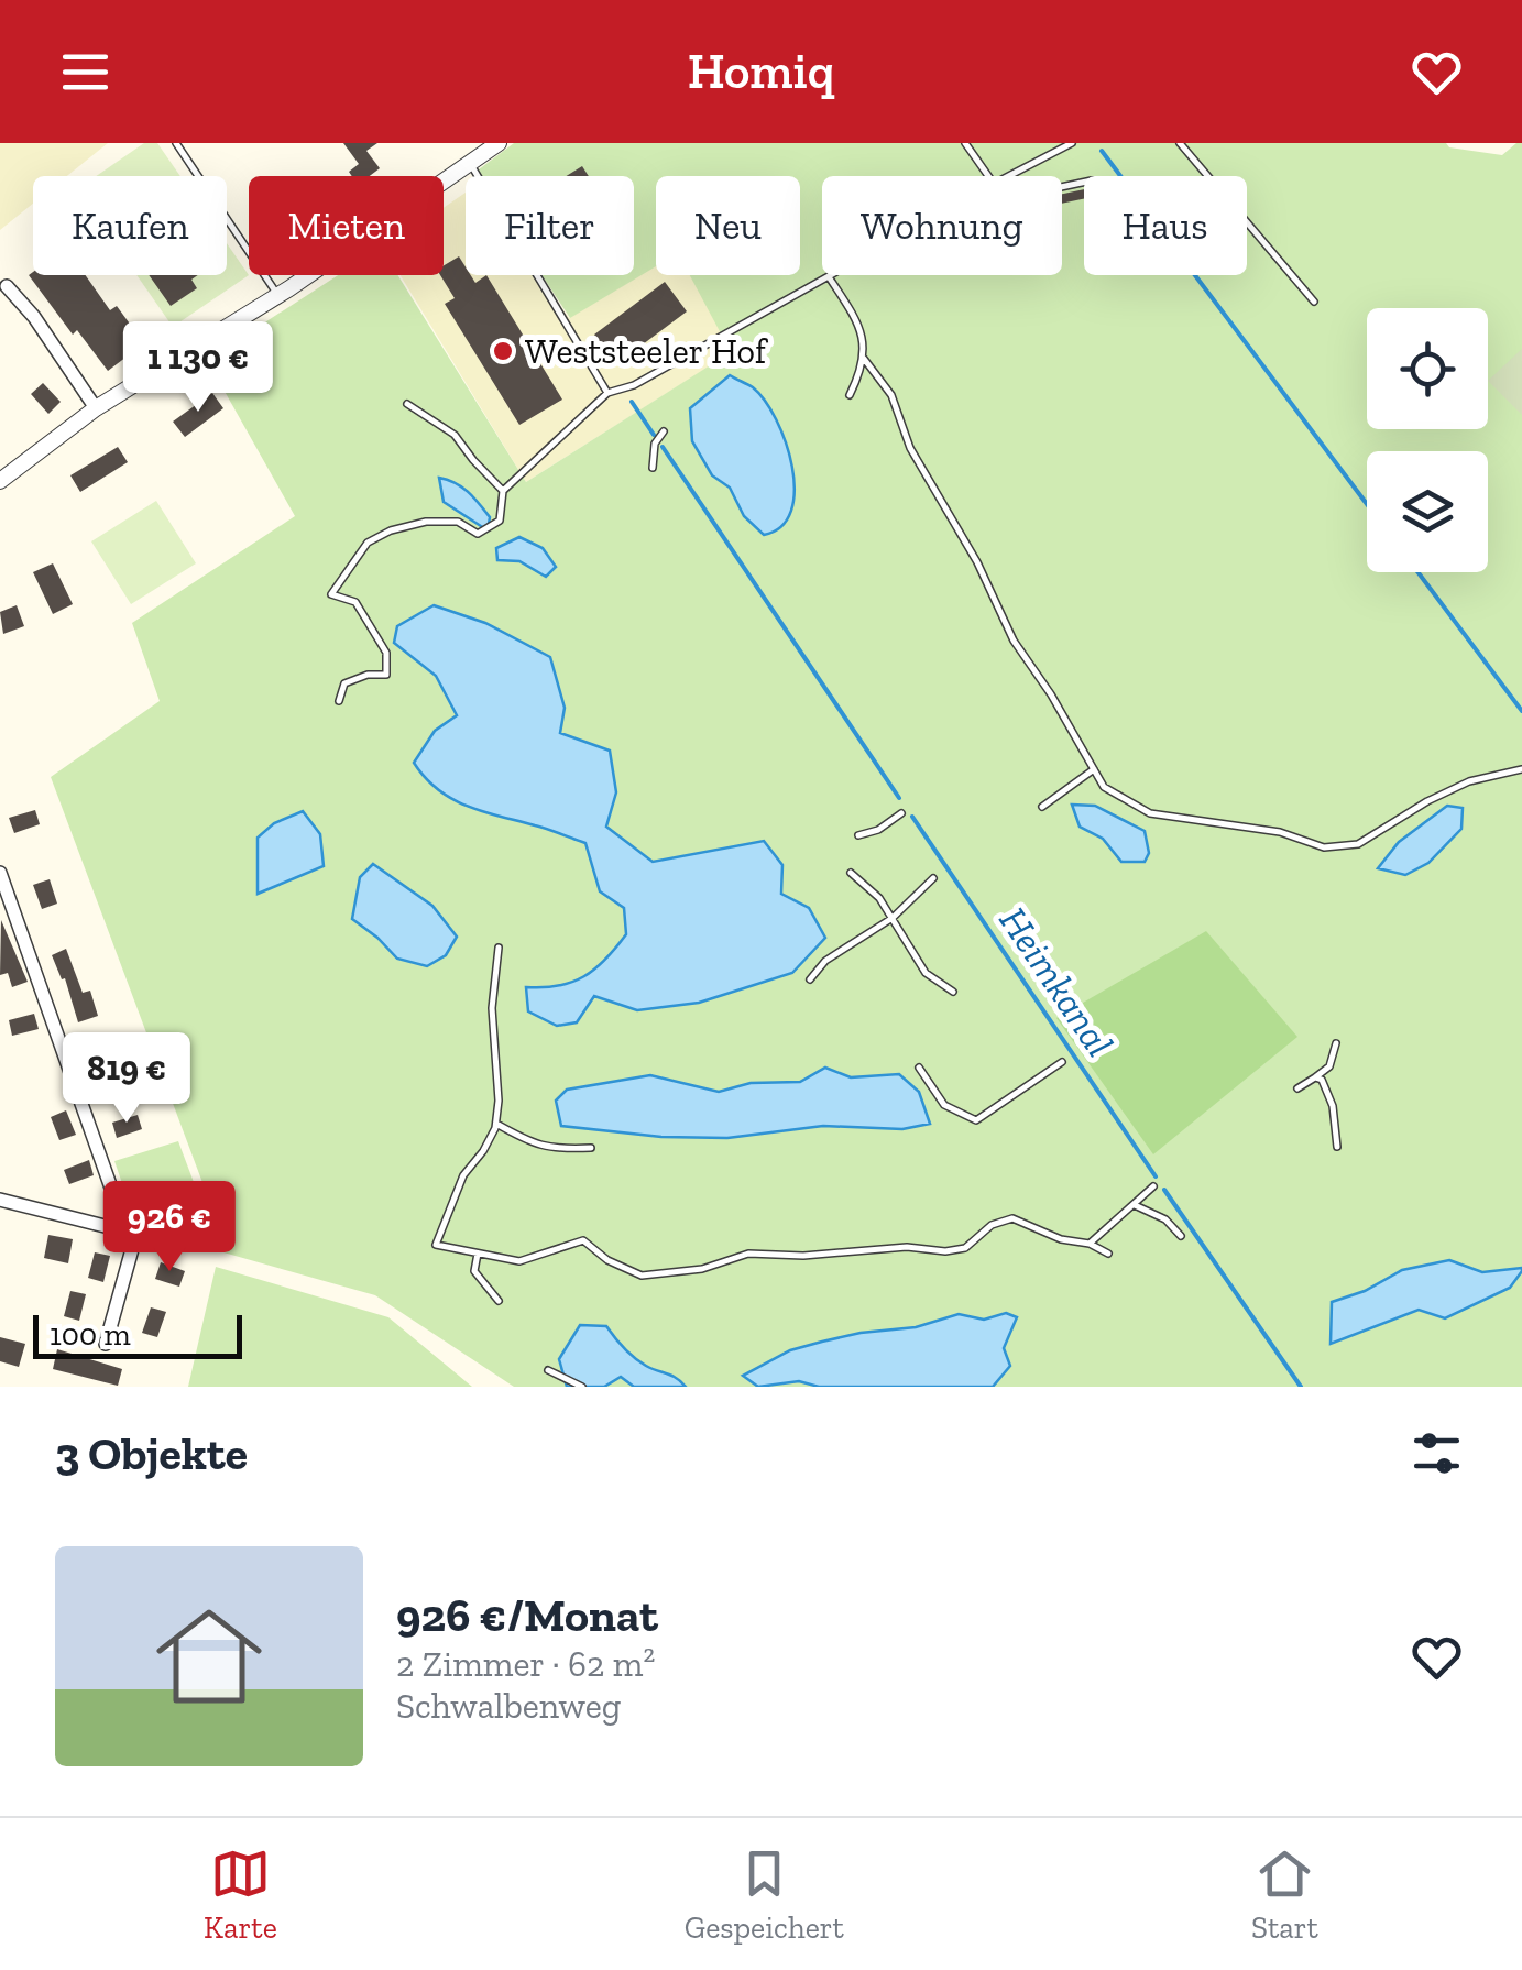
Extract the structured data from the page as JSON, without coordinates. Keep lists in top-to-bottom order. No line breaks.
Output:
{"water":["Heimkanal"],"places":["Weststeeler Hof"],"scale_bar":"100 m","page":{"header":"Homiq","chip":["Kaufen","Mieten","Filter","Neu","Wohnung","Haus"],"price":["1 130 €","819 €","926 €"],"scale":"100 m","heading":"3 Objekte","list":[{"name":"926 €/Monat","note":"2 Zimmer · 62 m² · Schwalbenweg"}],"tabs":["Karte","Gespeichert","Start"]}}
